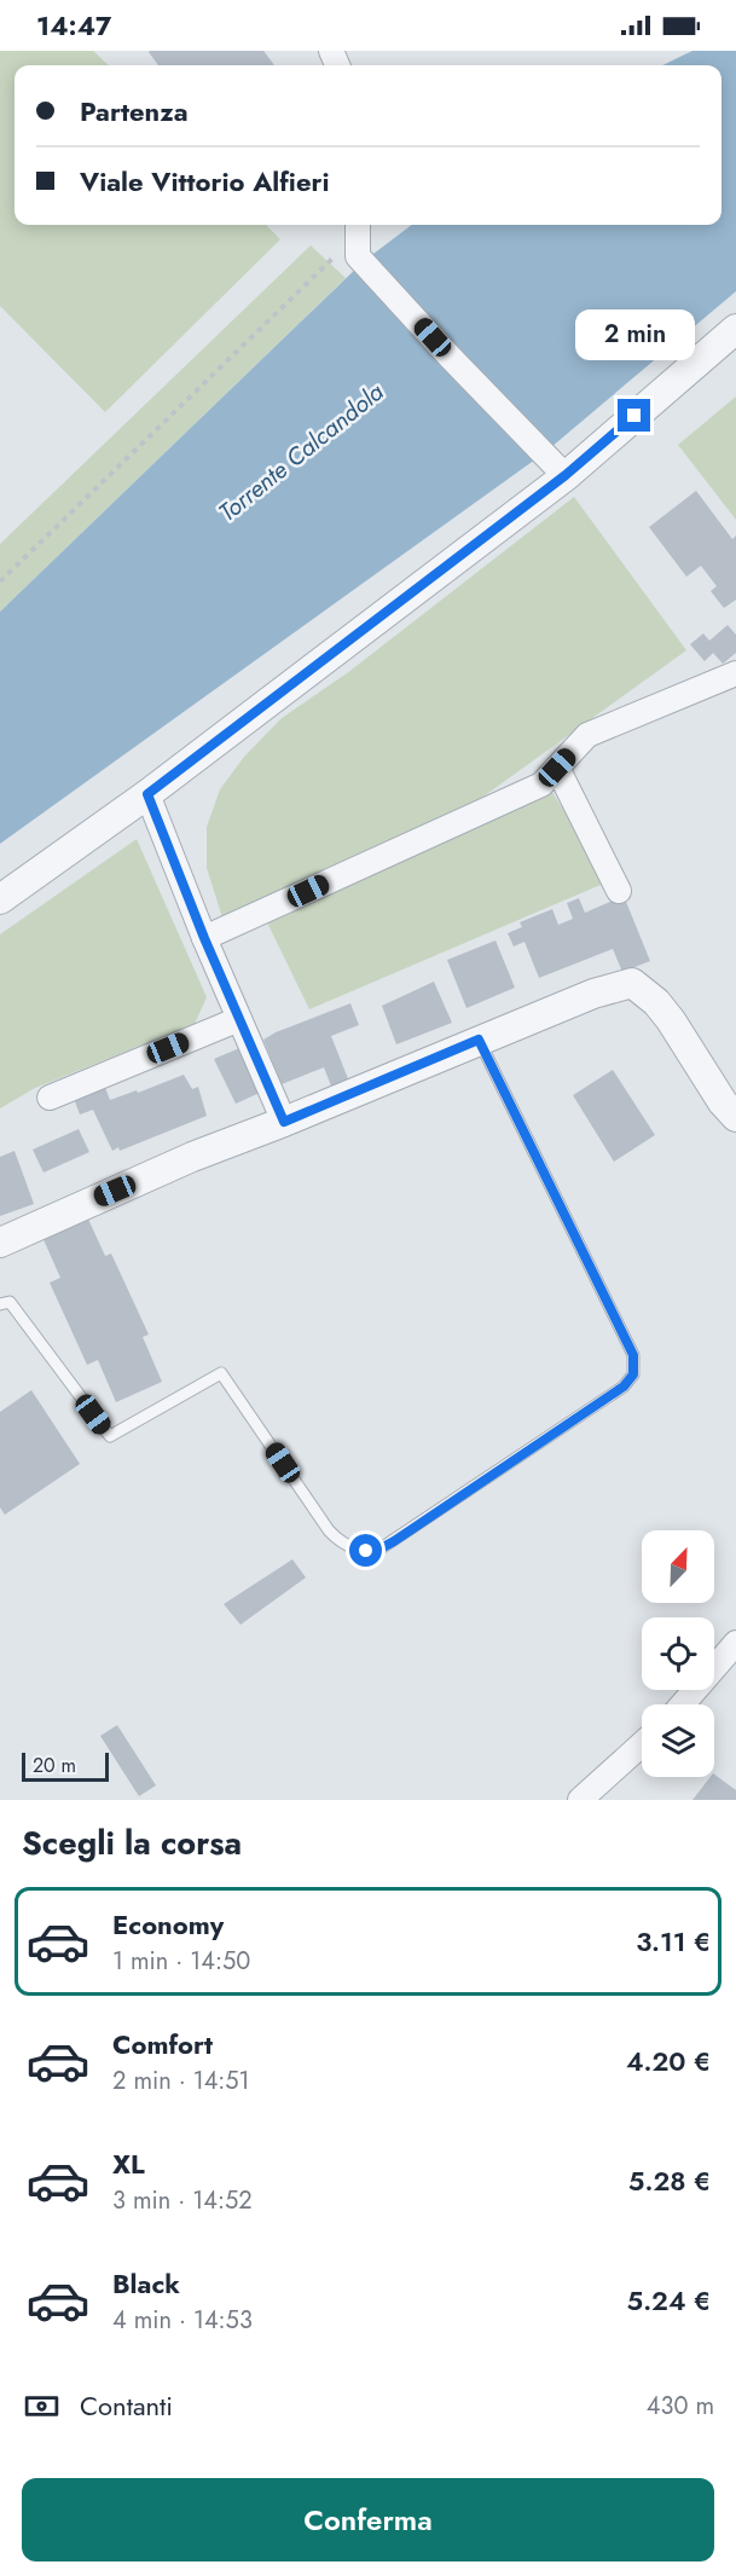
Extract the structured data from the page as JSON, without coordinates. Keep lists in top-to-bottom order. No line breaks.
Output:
{"water":["Torrente Calcandola"],"scale_bar":"20 m","north":"top right","page":{"status":"14:47","banner":["Partenza","Viale Vittorio Alfieri"],"bubble":"2 min","scale":"20 m","heading":"Scegli la corsa","list":[{"name":"Economy","note":"1 min · 14:50","value":"3.11 €"},{"name":"Comfort","note":"2 min · 14:51","value":"4.20 €"},{"name":"XL","note":"3 min · 14:52","value":"5.28 €"},{"name":"Black","note":"4 min · 14:53","value":"5.24 €"}],"pay":["Contanti","430 m"],"buttons":"Conferma"}}
